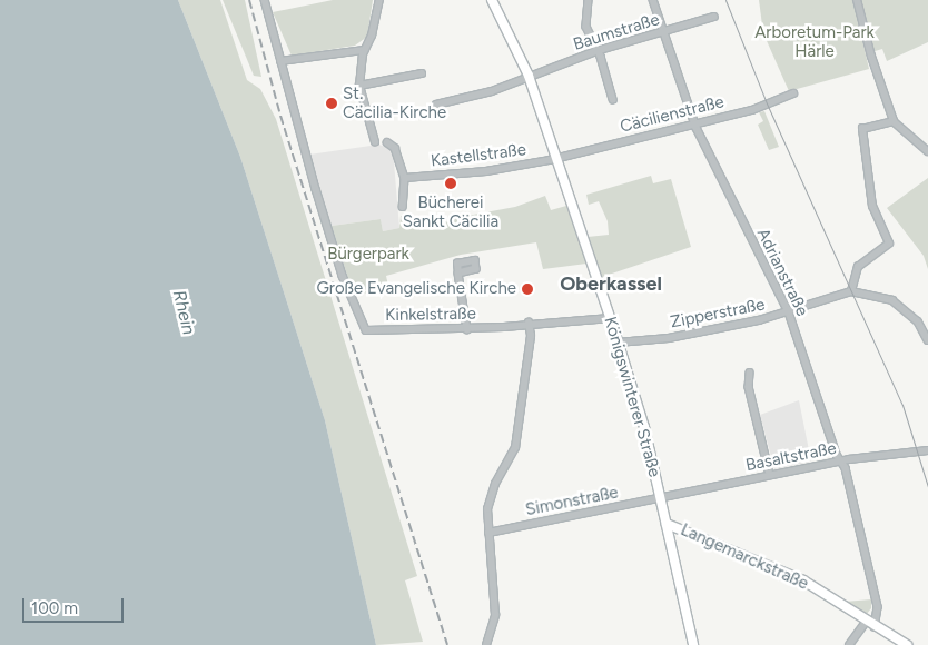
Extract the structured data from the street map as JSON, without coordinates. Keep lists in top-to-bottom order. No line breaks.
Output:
{"streets":{"main road":["Königswinterer Straße","Langemarckstraße"],"street":["Baumstraße","Cäcilienstraße","Kastellstraße","Adrianstraße","Zipperstraße","Kinkelstraße","Basaltstraße","Simonstraße"]},"crossings":[["Baumstraße","Adrianstraße"],["Baumstraße","Königswinterer Straße"],["Cäcilienstraße","Kastellstraße"],["Cäcilienstraße","Adrianstraße"],["Cäcilienstraße","Königswinterer Straße"],["Kastellstraße","Königswinterer Straße"],["Adrianstraße","Zipperstraße"],["Adrianstraße","Basaltstraße"],["Adrianstraße","Langemarckstraße"],["Zipperstraße","Königswinterer Straße"],["Kinkelstraße","Königswinterer Straße"],["Königswinterer Straße","Basaltstraße"],["Königswinterer Straße","Simonstraße"],["Königswinterer Straße","Langemarckstraße"],["Basaltstraße","Simonstraße"]],"districts":["Oberkassel"],"water":["Rhein"],"parks":["Arboretum-Park Härle","Bürgerpark"],"places":["St. Cäcilia-Kirche","Bücherei Sankt Cäcilia","Große Evangelische Kirche"],"scale_bar":"100 m"}
